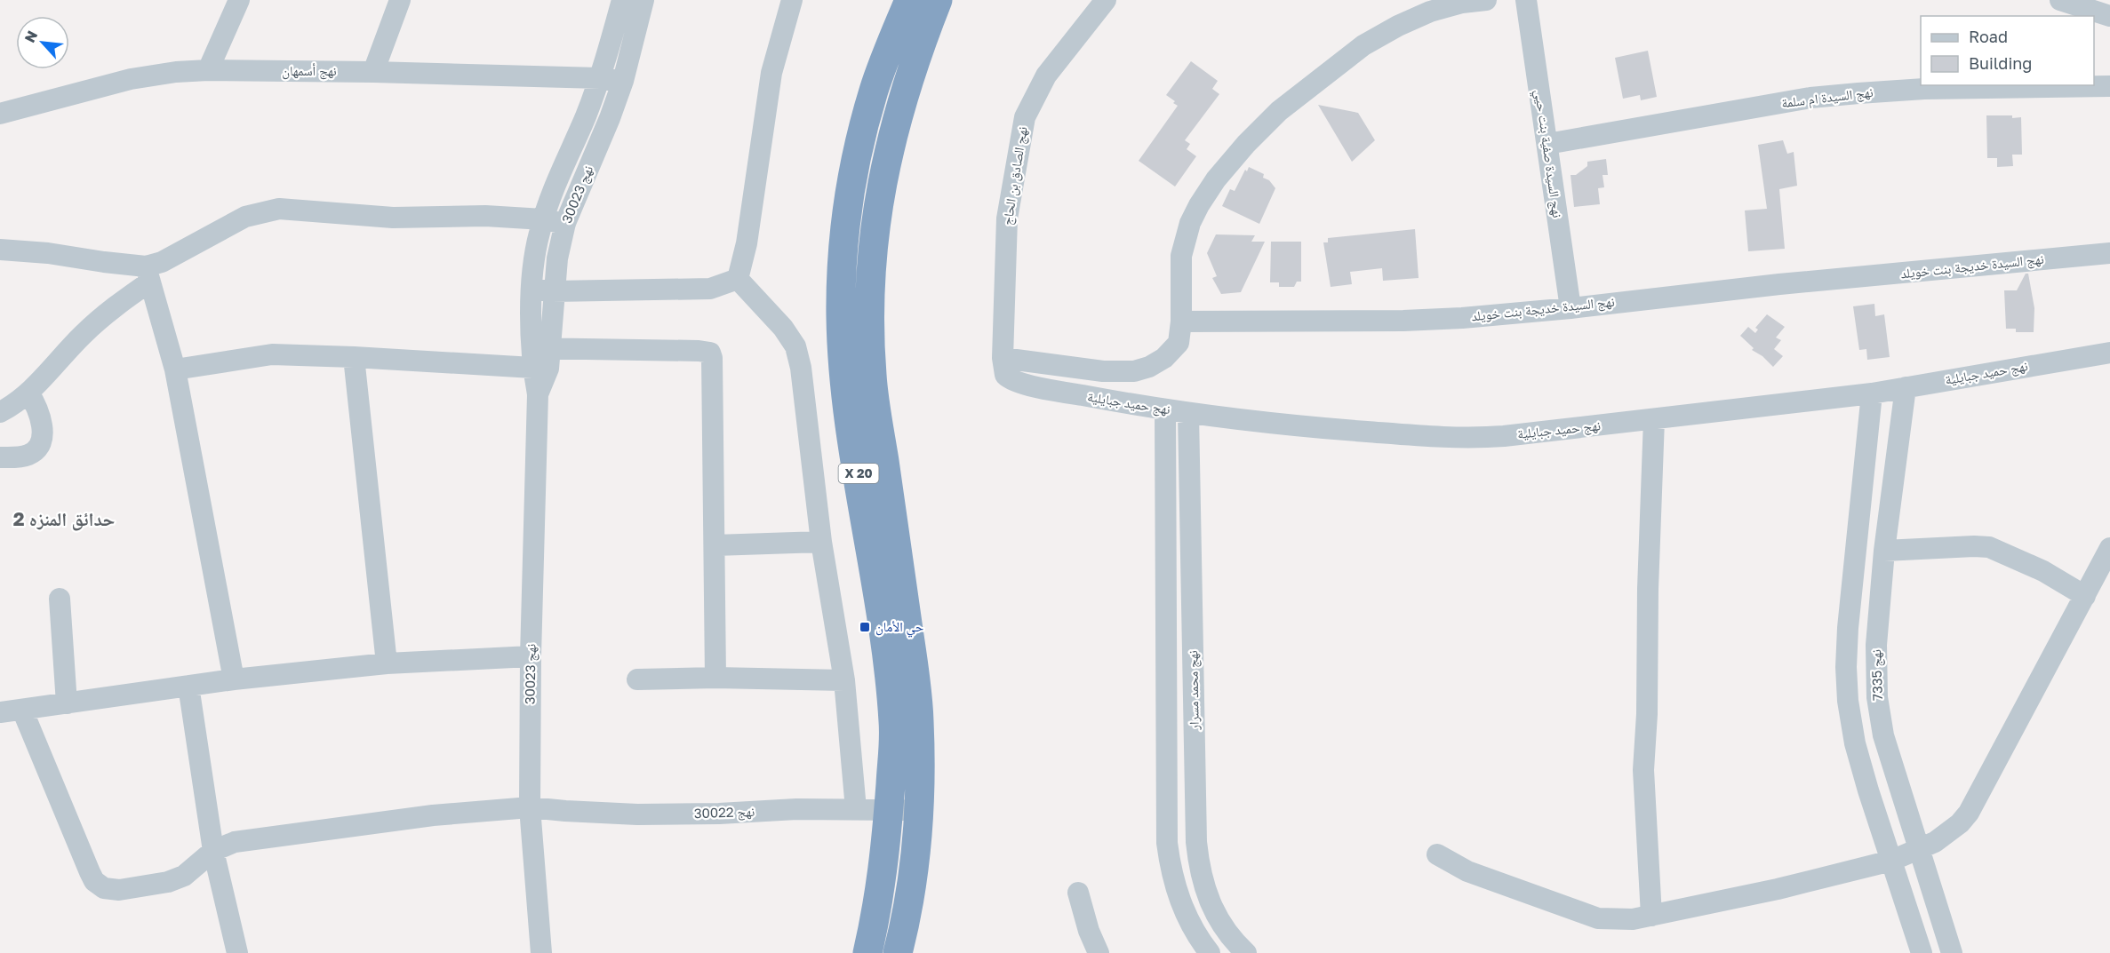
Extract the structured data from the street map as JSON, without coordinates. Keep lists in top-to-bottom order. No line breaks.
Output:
{"streets":{"highway":["X 20"],"street":["نهج أسمهان","نهج السيدة ام سلمة","نهج السيدة صفية بنت حيي","نهج الصادق بن الحاج","نهج 30023","نهج السيدة خديجة بنت خويلد","نهج حميد جبايلية","نهج 7335","نهج محمد مسرار","نهج 30022"]},"crossings":[["نهج أسمهان","نهج 30023"],["نهج السيدة ام سلمة","نهج السيدة صفية بنت حيي"],["نهج السيدة صفية بنت حيي","نهج السيدة خديجة بنت خويلد"],["نهج الصادق بن الحاج","نهج حميد جبايلية"],["نهج 30023","نهج 30022"],["نهج حميد جبايلية","نهج 7335"],["نهج حميد جبايلية","نهج محمد مسرار"],["X 20","نهج 30022"]],"districts":["حدائق المنزه 2"],"places":{"transit":["حي الأمان"]},"legend":["Road","Building"],"north":"top left"}
